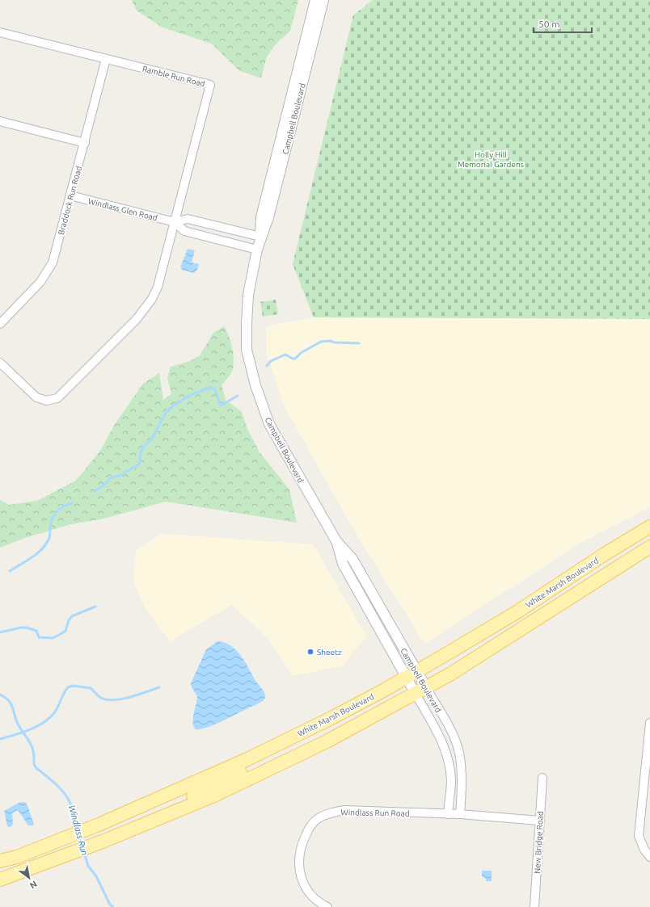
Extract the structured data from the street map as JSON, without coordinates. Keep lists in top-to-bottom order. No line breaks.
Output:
{"streets":{"main road":["White Marsh Boulevard"],"street":["Ramble Run Road","Campbell Boulevard","Braddock Run Road","Windlass Glen Road","Windlass Run Road","New Bridge Road"]},"crossings":[["Ramble Run Road","Braddock Run Road"],["Ramble Run Road","Windlass Glen Road"],["Campbell Boulevard","Windlass Glen Road"],["Campbell Boulevard","White Marsh Boulevard"],["Campbell Boulevard","Windlass Run Road"],["Braddock Run Road","Windlass Glen Road"],["Windlass Run Road","New Bridge Road"]],"water":["Windlass Run"],"parks":["Holly Hill Memorial Gardens"],"places":["Sheetz"],"scale_bar":"50 m","north":"bottom right"}
